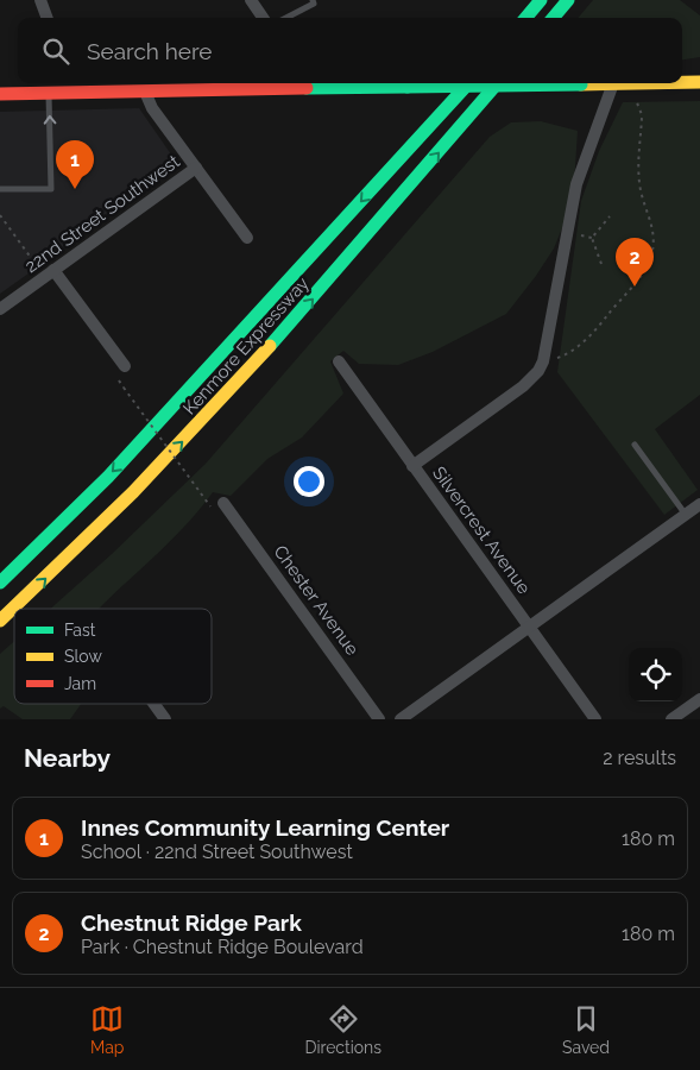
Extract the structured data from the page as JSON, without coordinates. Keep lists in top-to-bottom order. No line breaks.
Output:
{"streets":{"main road":["Kenmore Expressway"],"street":["22nd Street Southwest","Silvercrest Avenue","Chester Avenue"]},"legend":["Fast","Slow","Jam"],"page":{"search":"Search here","pins":["1","2"],"heading":["Nearby","2 results"],"list":[{"mark":"1","name":"Innes Community Learning Center","note":"School · 22nd Street Southwest","value":"180 m"},{"mark":"2","name":"Chestnut Ridge Park","note":"Park · Chestnut Ridge Boulevard","value":"180 m"}],"nav":["Map","Directions","Saved"]}}
